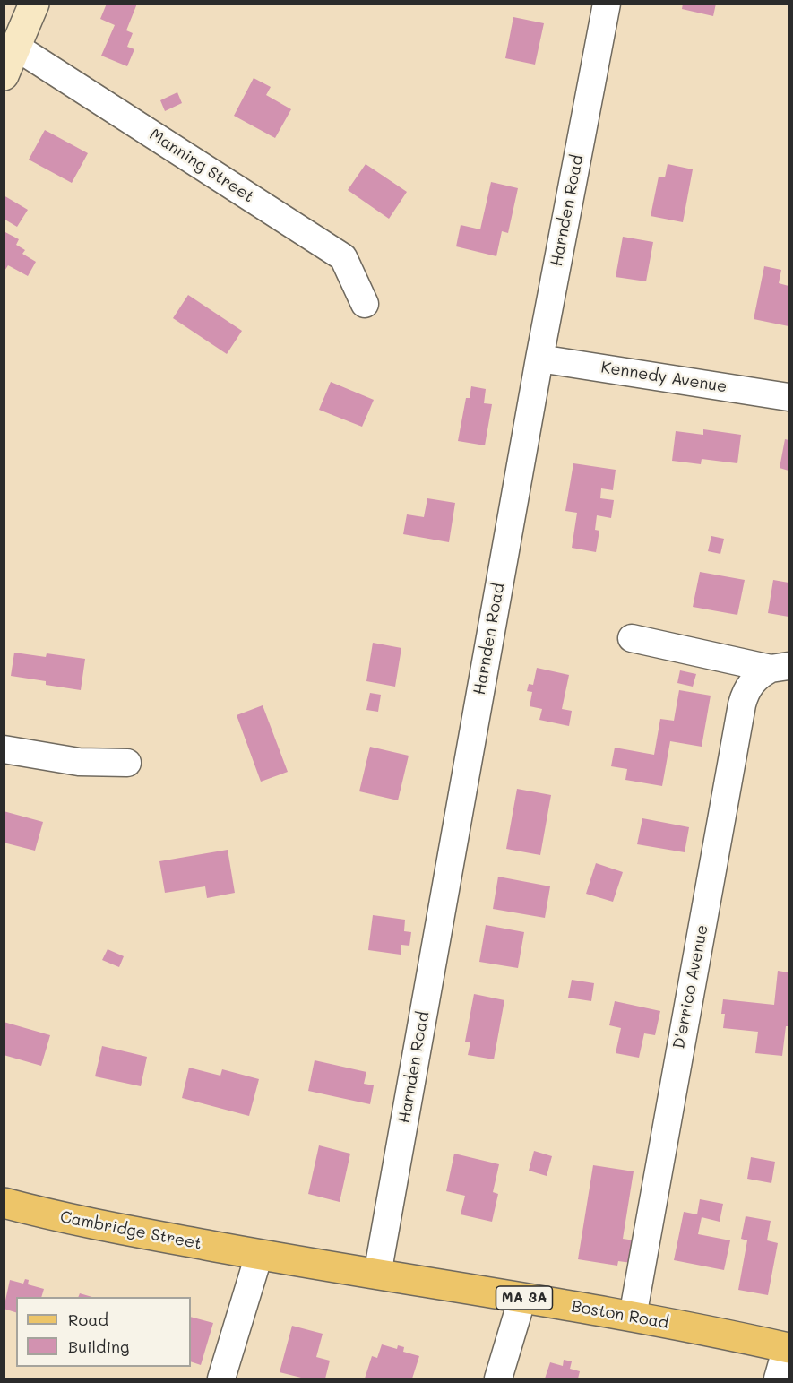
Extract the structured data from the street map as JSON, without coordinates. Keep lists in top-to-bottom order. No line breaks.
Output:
{"streets":{"main road":["Cambridge Street","MA 3A","Boston Road"],"street":["Manning Street","Harnden Road","Kennedy Avenue","D'errico Avenue"]},"crossings":[["Harnden Road","Kennedy Avenue"],["Harnden Road","Boston Road"],["D'errico Avenue","Boston Road"],["Cambridge Street","Boston Road"]],"legend":["Road","Building"]}
